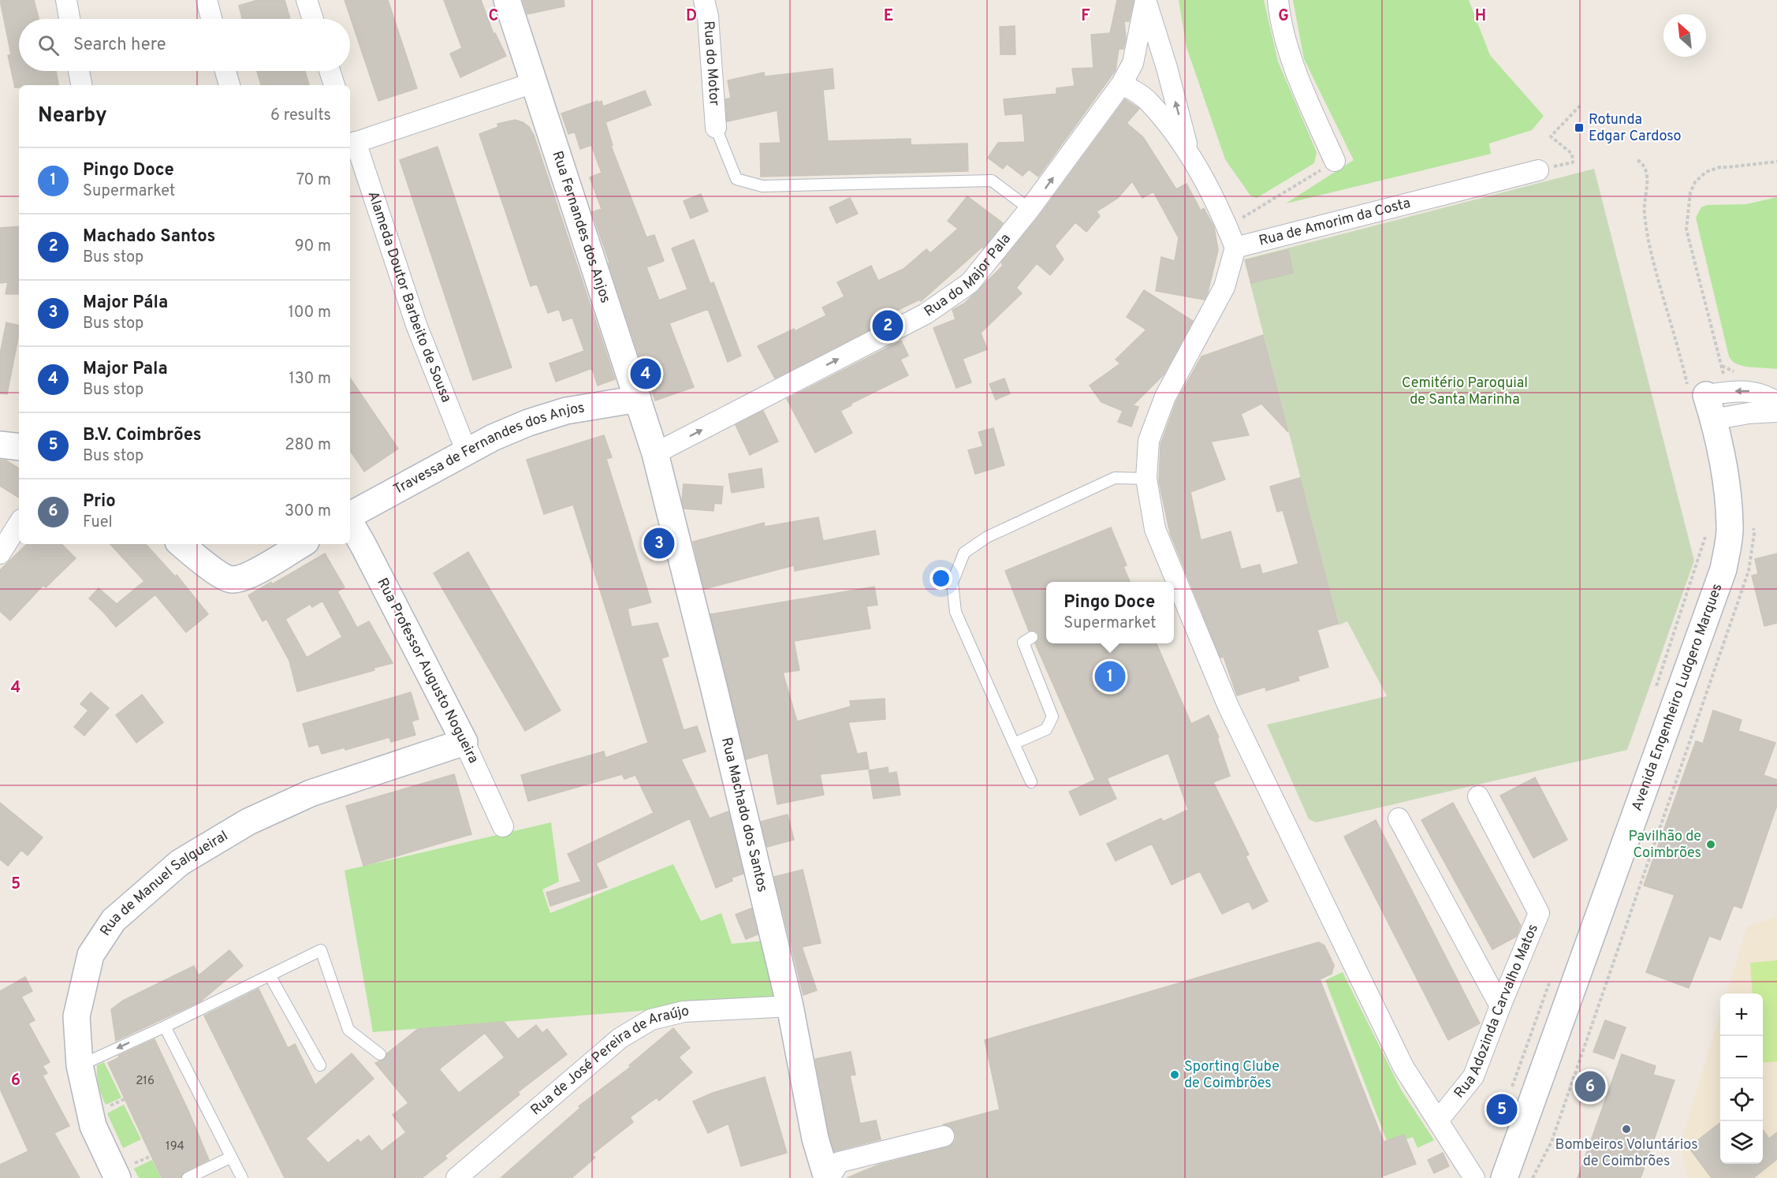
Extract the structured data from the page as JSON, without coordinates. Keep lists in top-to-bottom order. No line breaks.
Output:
{"streets":{"street":["Rua do Motor","Rua de Amorim da Costa","Rua Fernandes dos Anjos","Rua do Major Pala","Alameda Doutor Barbeito de Sousa","Travessa de Fernandes dos Anjos","Rua Professor Augusto Nogueira","Avenida Engenheiro Ludgero Marques","Rua Machado dos Santos","Rua de Manuel Salgueiral","Rua Adozinda Carvalho Matos","Rua de José Pereira de Araújo"]},"crossings":[["Rua Fernandes dos Anjos","Rua do Major Pala"],["Rua Fernandes dos Anjos","Travessa de Fernandes dos Anjos"],["Rua Fernandes dos Anjos","Rua Machado dos Santos"],["Rua do Major Pala","Rua Machado dos Santos"],["Alameda Doutor Barbeito de Sousa","Travessa de Fernandes dos Anjos"],["Rua Professor Augusto Nogueira","Rua de Manuel Salgueiral"],["Rua Machado dos Santos","Rua de José Pereira de Araújo"]],"one_way":["Rua do Major Pala"],"parks":["Cemitério Paroquial de Santa Marinha"],"places":{"transit":["Rotunda Edgar Cardoso"],"other":["Pavilhão de Coimbrões","Sporting Clube de Coimbrões","Bombeiros Voluntários de Coimbrões"]},"house_numbers":["216","194"],"north":"top left","page":{"search":"Search here","heading":["Nearby","6 results"],"list":[{"mark":"1","name":"Pingo Doce","note":"Supermarket","value":"70 m"},{"mark":"2","name":"Machado Santos","note":"Bus stop","value":"90 m"},{"mark":"3","name":"Major Pála","note":"Bus stop","value":"100 m"},{"mark":"4","name":"Major Pala","note":"Bus stop","value":"130 m"},{"mark":"5","name":"B.V. Coimbrões","note":"Bus stop","value":"280 m"},{"mark":"6","name":"Prio","note":"Fuel","value":"300 m"}],"pins":["2","4","3","1","6","5"],"popup":["Pingo Doce","Supermarket"],"map_buttons":["+","−"]},"grid":{"columns":["C","D","E","F","G","H"],"rows":["4","5","6"]}}
